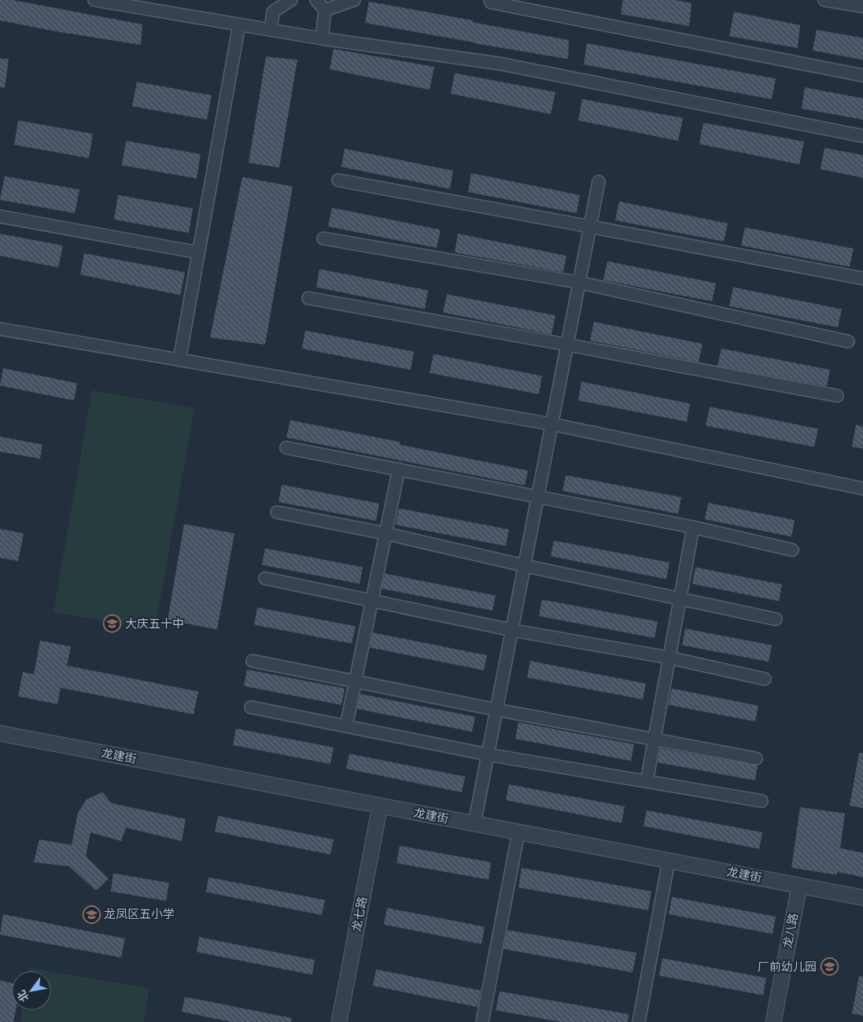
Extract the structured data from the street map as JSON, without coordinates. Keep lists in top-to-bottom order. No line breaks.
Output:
{"streets":{"street":["龙建街","龙七路","龙八路"]},"crossings":[["龙建街","龙七路"],["龙建街","龙八路"]],"places":{"school or university":["大庆五十中","龙凤区五小学","厂前幼儿园"]},"north":"bottom left"}
